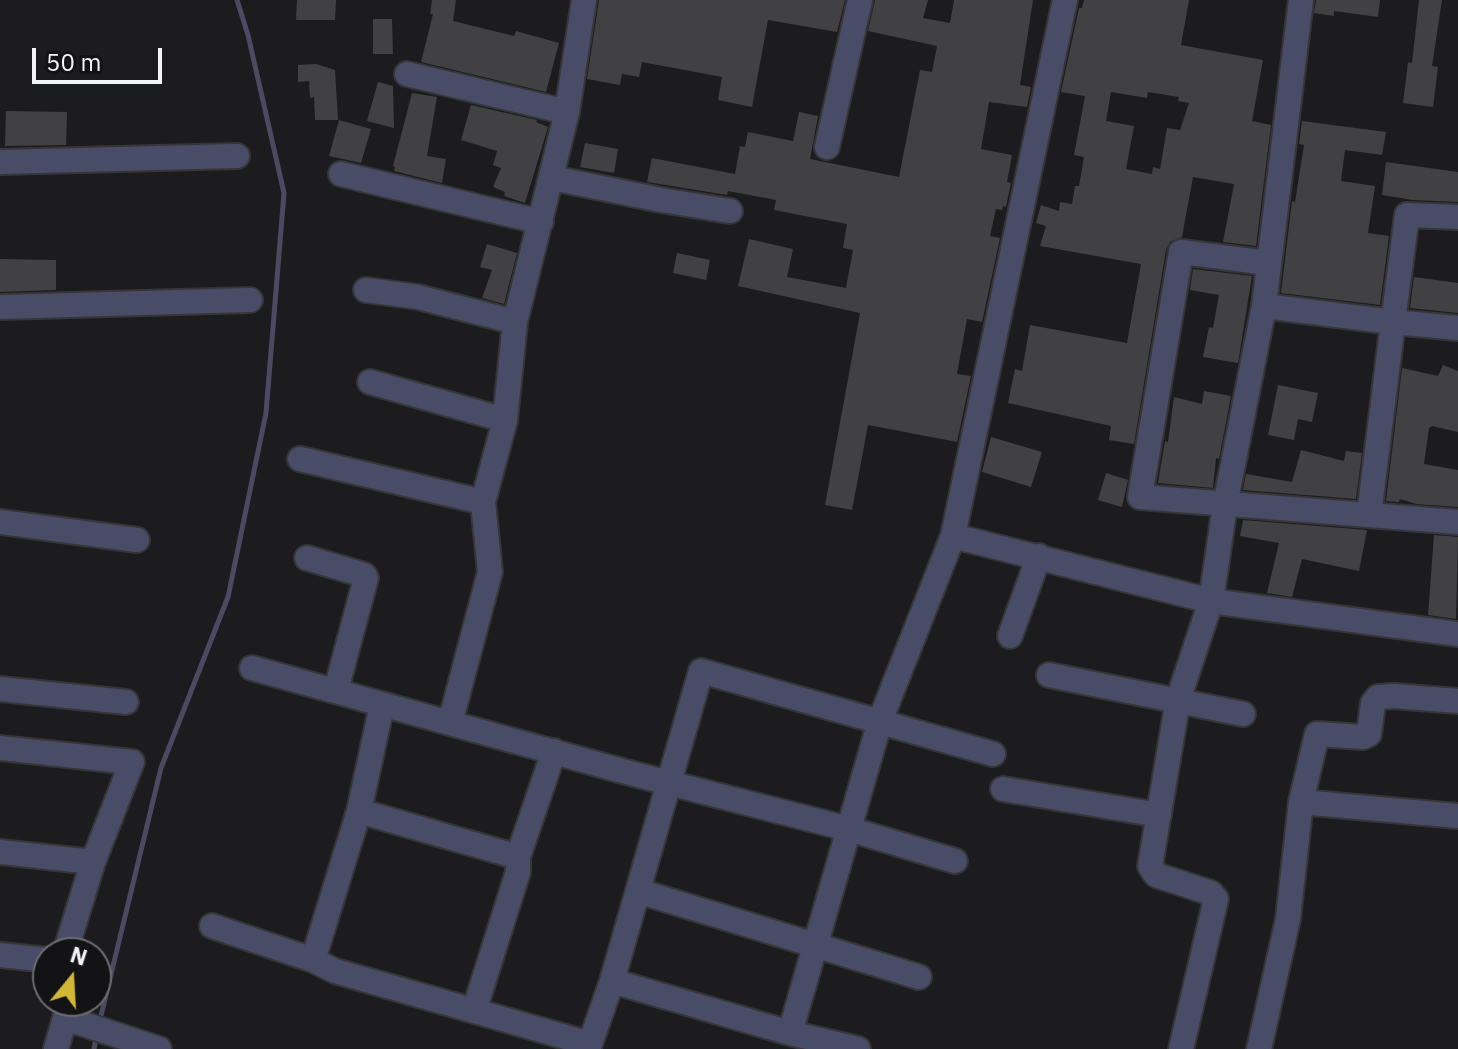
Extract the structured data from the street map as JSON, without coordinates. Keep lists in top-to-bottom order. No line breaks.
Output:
{"scale_bar":"50 m","north":"top"}
